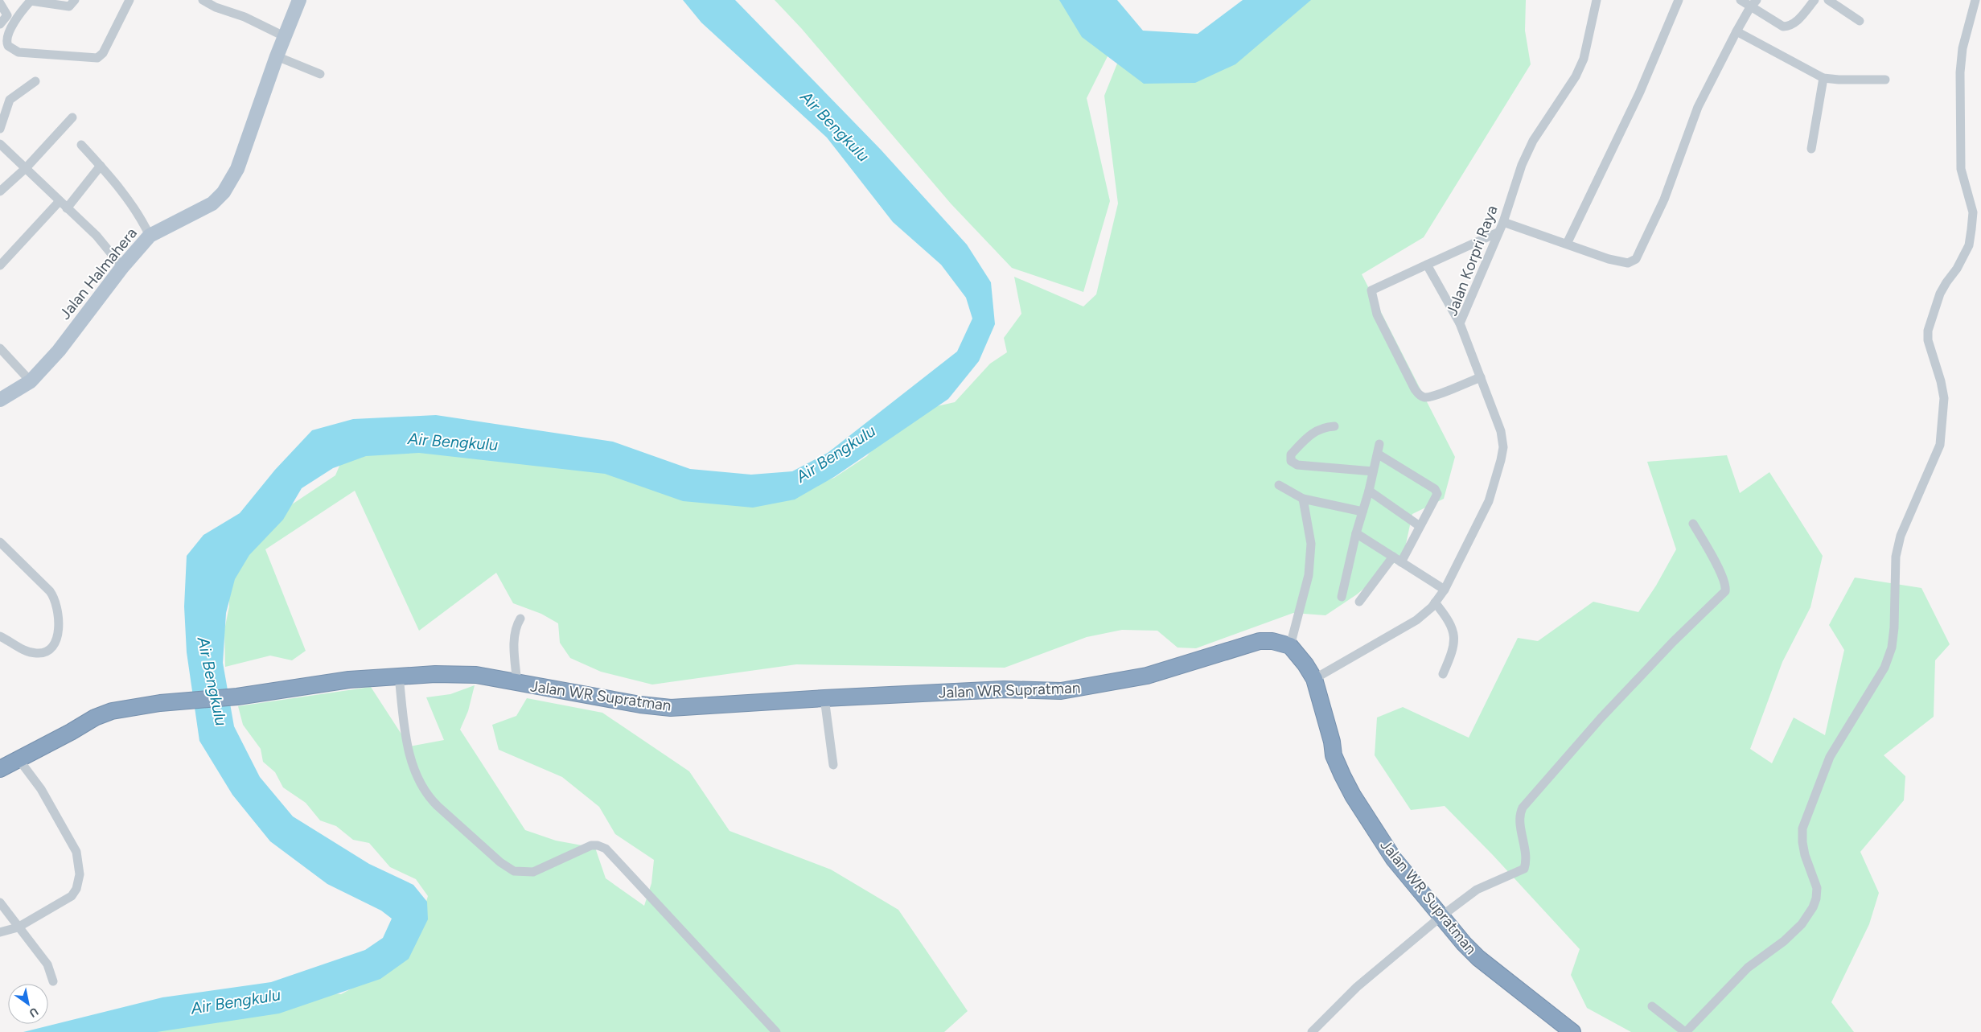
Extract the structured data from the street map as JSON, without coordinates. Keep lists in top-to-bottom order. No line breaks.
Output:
{"streets":{"highway":["Jalan WR Supratman"],"main road":["Jalan Halmahera"],"street":["Jalan Korpri Raya"]},"crossings":[["Jalan Korpri Raya","Jalan WR Supratman"]],"water":["Air Bengkulu"],"north":"bottom right"}
